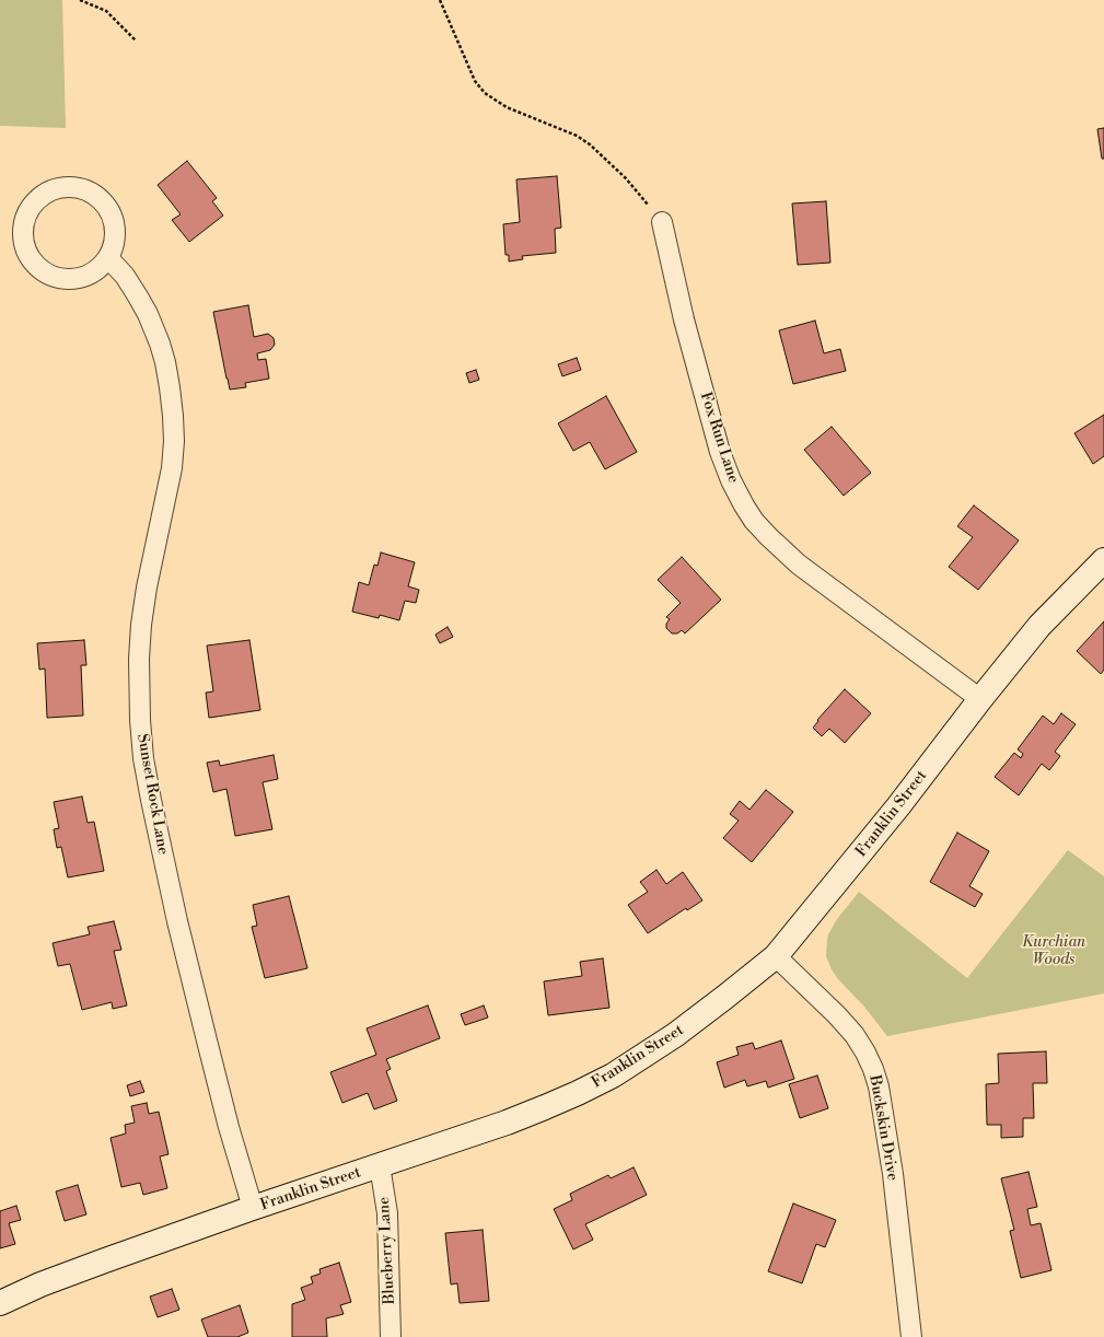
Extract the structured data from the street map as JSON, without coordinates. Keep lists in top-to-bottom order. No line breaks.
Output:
{"streets":{"main road":["Franklin Street"],"street":["Fox Run Lane","Sunset Rock Lane","Buckskin Drive","Blueberry Lane"]},"crossings":[["Fox Run Lane","Franklin Street"],["Sunset Rock Lane","Franklin Street"],["Franklin Street","Buckskin Drive"],["Franklin Street","Blueberry Lane"]],"parks":["Kurchian Woods"]}
